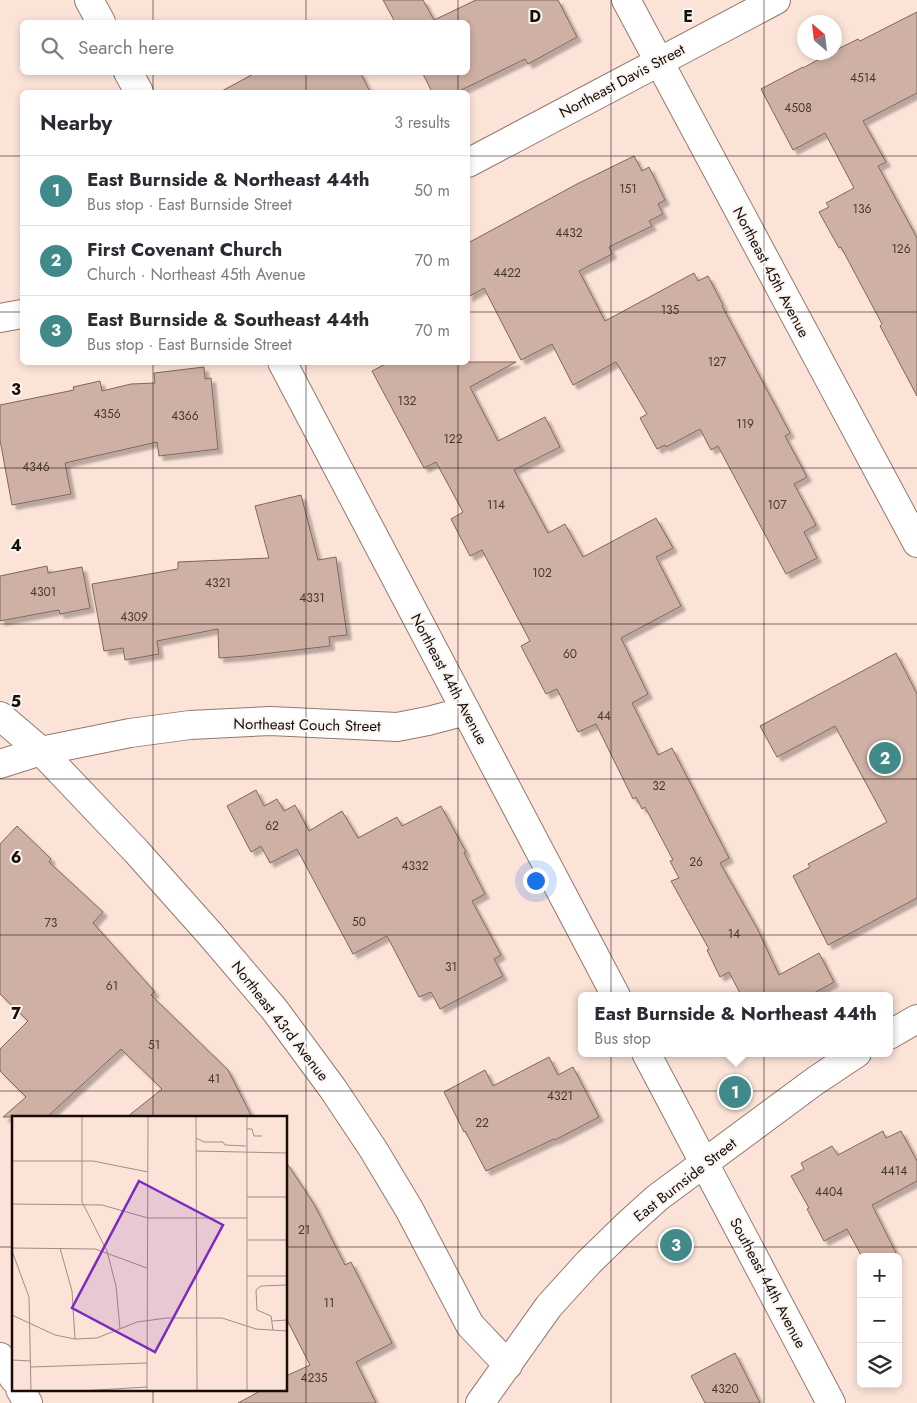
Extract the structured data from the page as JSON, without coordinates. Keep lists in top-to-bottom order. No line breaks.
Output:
{"streets":{"street":["Northeast Davis Street","Northeast 45th Avenue","Northeast 44th Avenue","Northeast Couch Street","Northeast 43rd Avenue","East Burnside Street","Southeast 44th Avenue"]},"crossings":[["Northeast Davis Street","Northeast 45th Avenue"],["Northeast 44th Avenue","Northeast Couch Street"],["Northeast Couch Street","Northeast 43rd Avenue"],["Northeast 43rd Avenue","East Burnside Street"],["East Burnside Street","Southeast 44th Avenue"]],"house_numbers":["4514","4508","151","136","4432","126","4422","135","127","132","4356","4366","119","122","4346","114","107","102","4321","4301","4331","4309","60","44","32","62","26","4332","50","73","14","31","61","51","41","4321","22","4414","4404","21","11","4235","4320"],"north":"top left","page":{"search":"Search here","heading":["Nearby","3 results"],"list":[{"mark":"1","name":"East Burnside & Northeast 44th","note":"Bus stop · East Burnside Street","value":"50 m"},{"mark":"2","name":"First Covenant Church","note":"Church · Northeast 45th Avenue","value":"70 m"},{"mark":"3","name":"East Burnside & Southeast 44th","note":"Bus stop · East Burnside Street","value":"70 m"}],"pins":["2","1","3"],"popup":["East Burnside & Northeast 44th","Bus stop"],"map_buttons":["+","−"]},"grid":{"columns":["D","E"],"rows":["3","4","5","6","7"]}}
